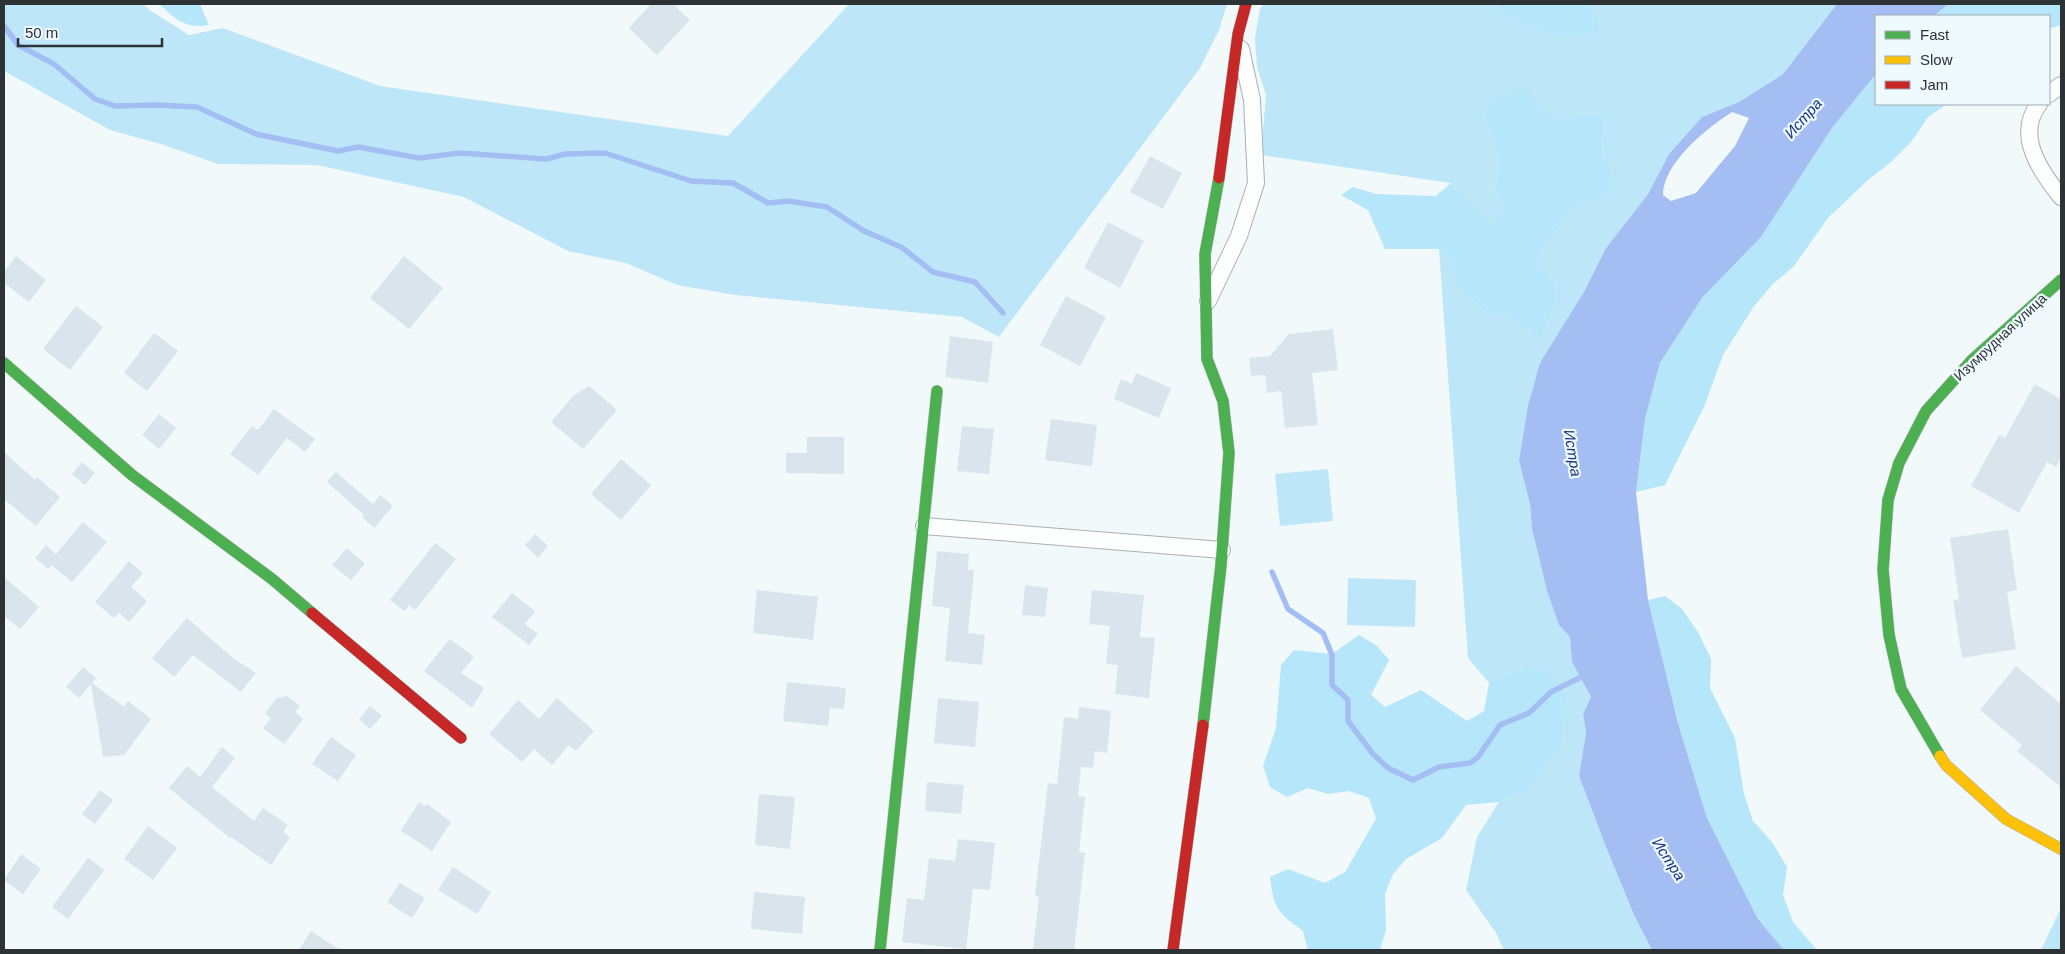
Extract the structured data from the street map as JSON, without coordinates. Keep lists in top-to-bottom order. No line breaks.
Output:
{"streets":{"street":["Изумрудная улица"]},"water":["Истра"],"legend":["Fast","Slow","Jam"],"scale_bar":"50 m"}
